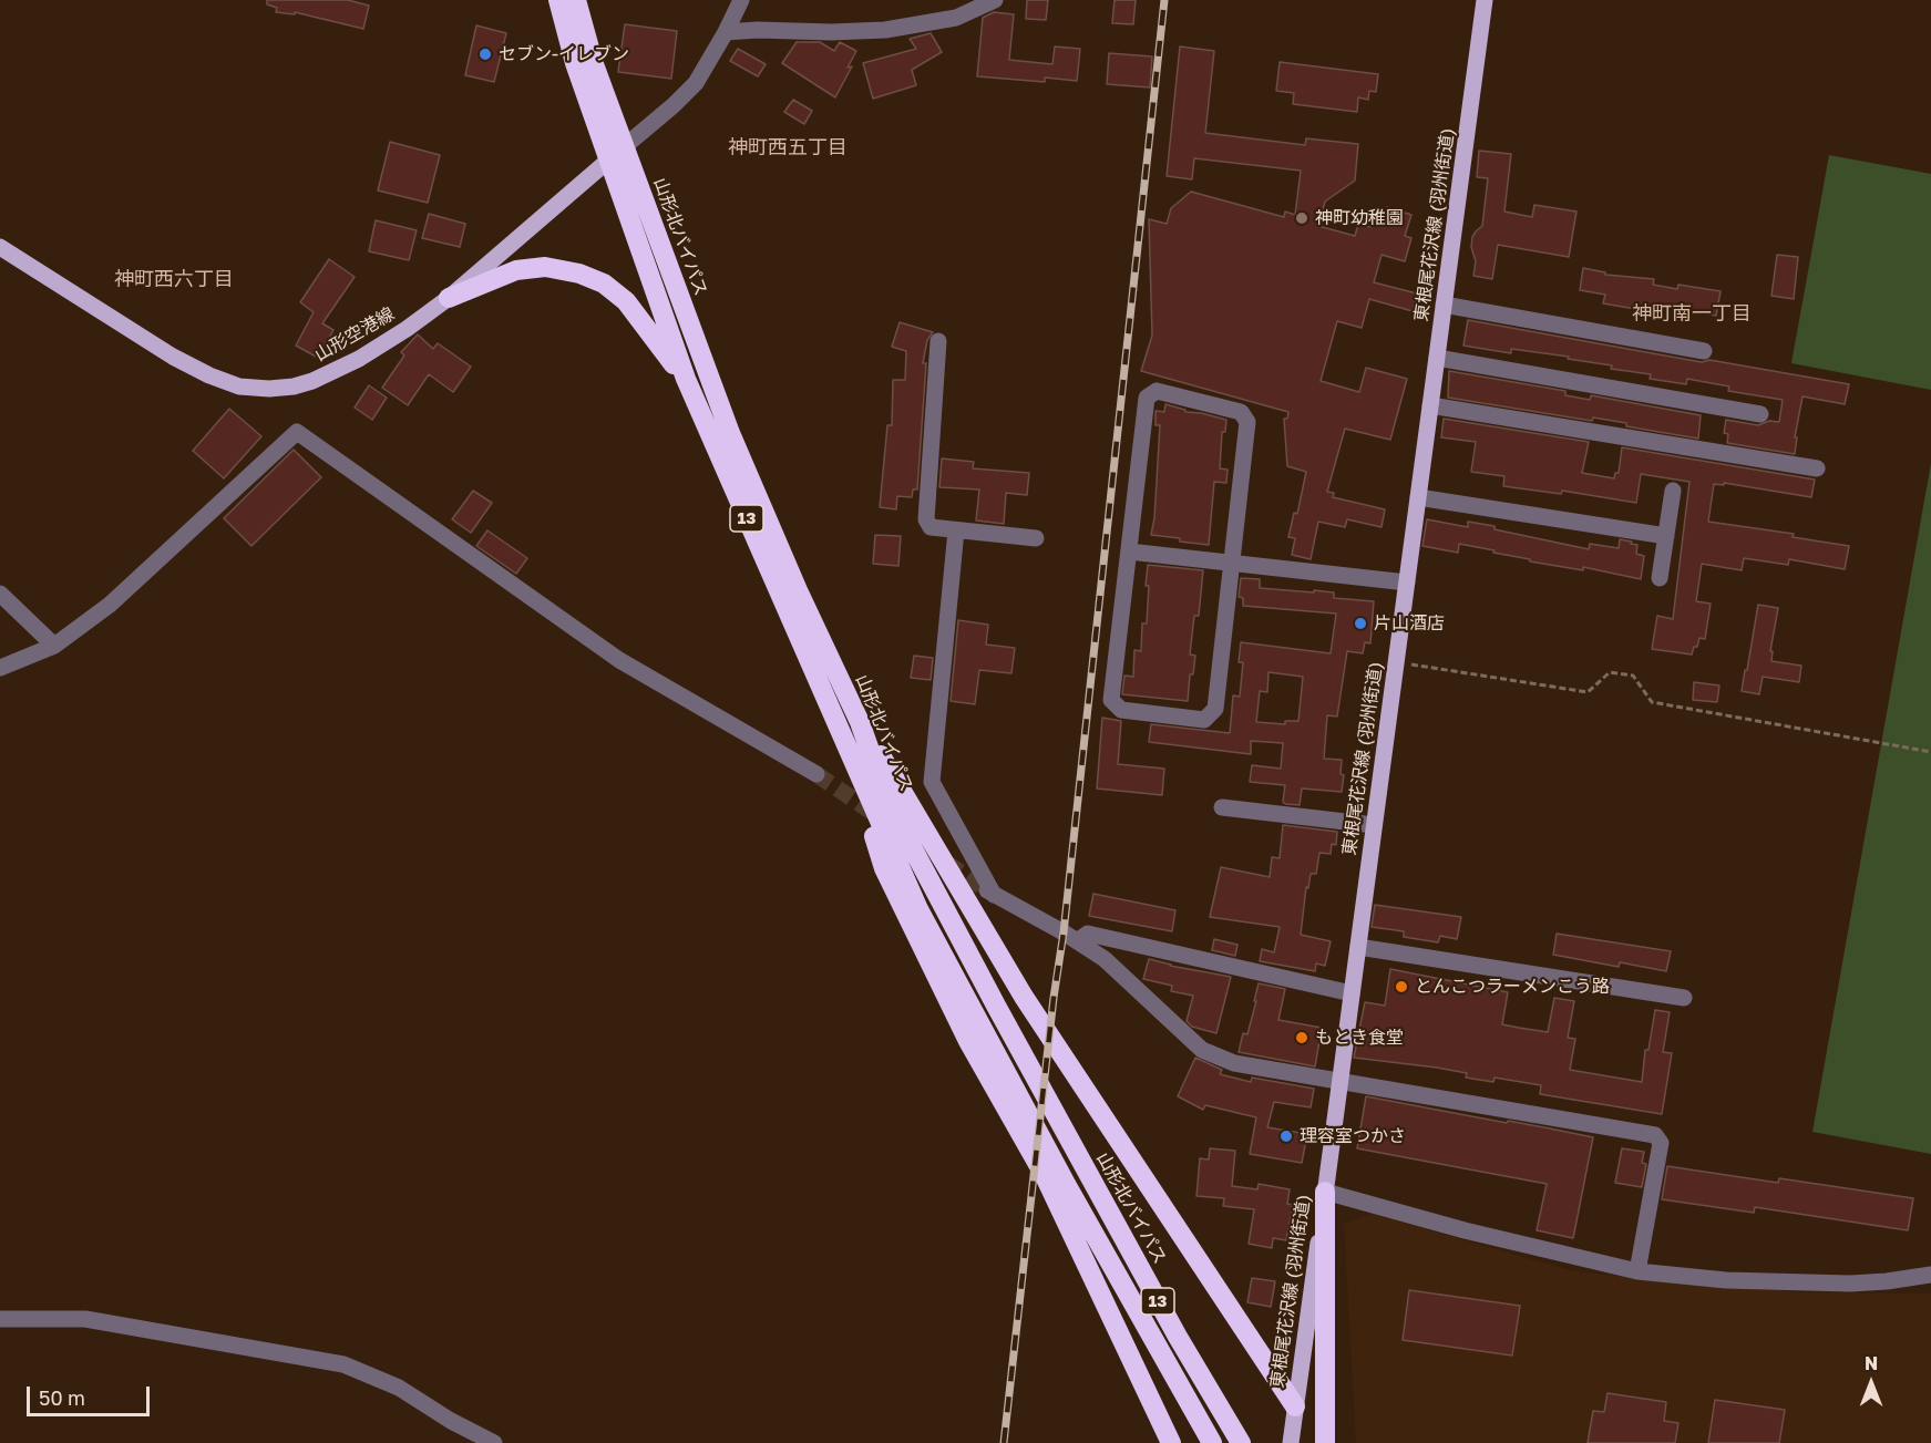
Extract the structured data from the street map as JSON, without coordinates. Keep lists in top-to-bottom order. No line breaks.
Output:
{"streets":{"highway":["山形北バイパス","13"],"main road":["東根尾花沢線 (羽州街道)","山形空港線"]},"crossings":[["山形北バイパス","山形空港線"]],"districts":["神町西五丁目","神町西六丁目","神町南一丁目"],"places":["セブン-イレブン","神町幼稚園","片山酒店","とんこつラーメンこう路","もとき食堂","理容室つかさ"],"scale_bar":"50 m","north":"top"}
